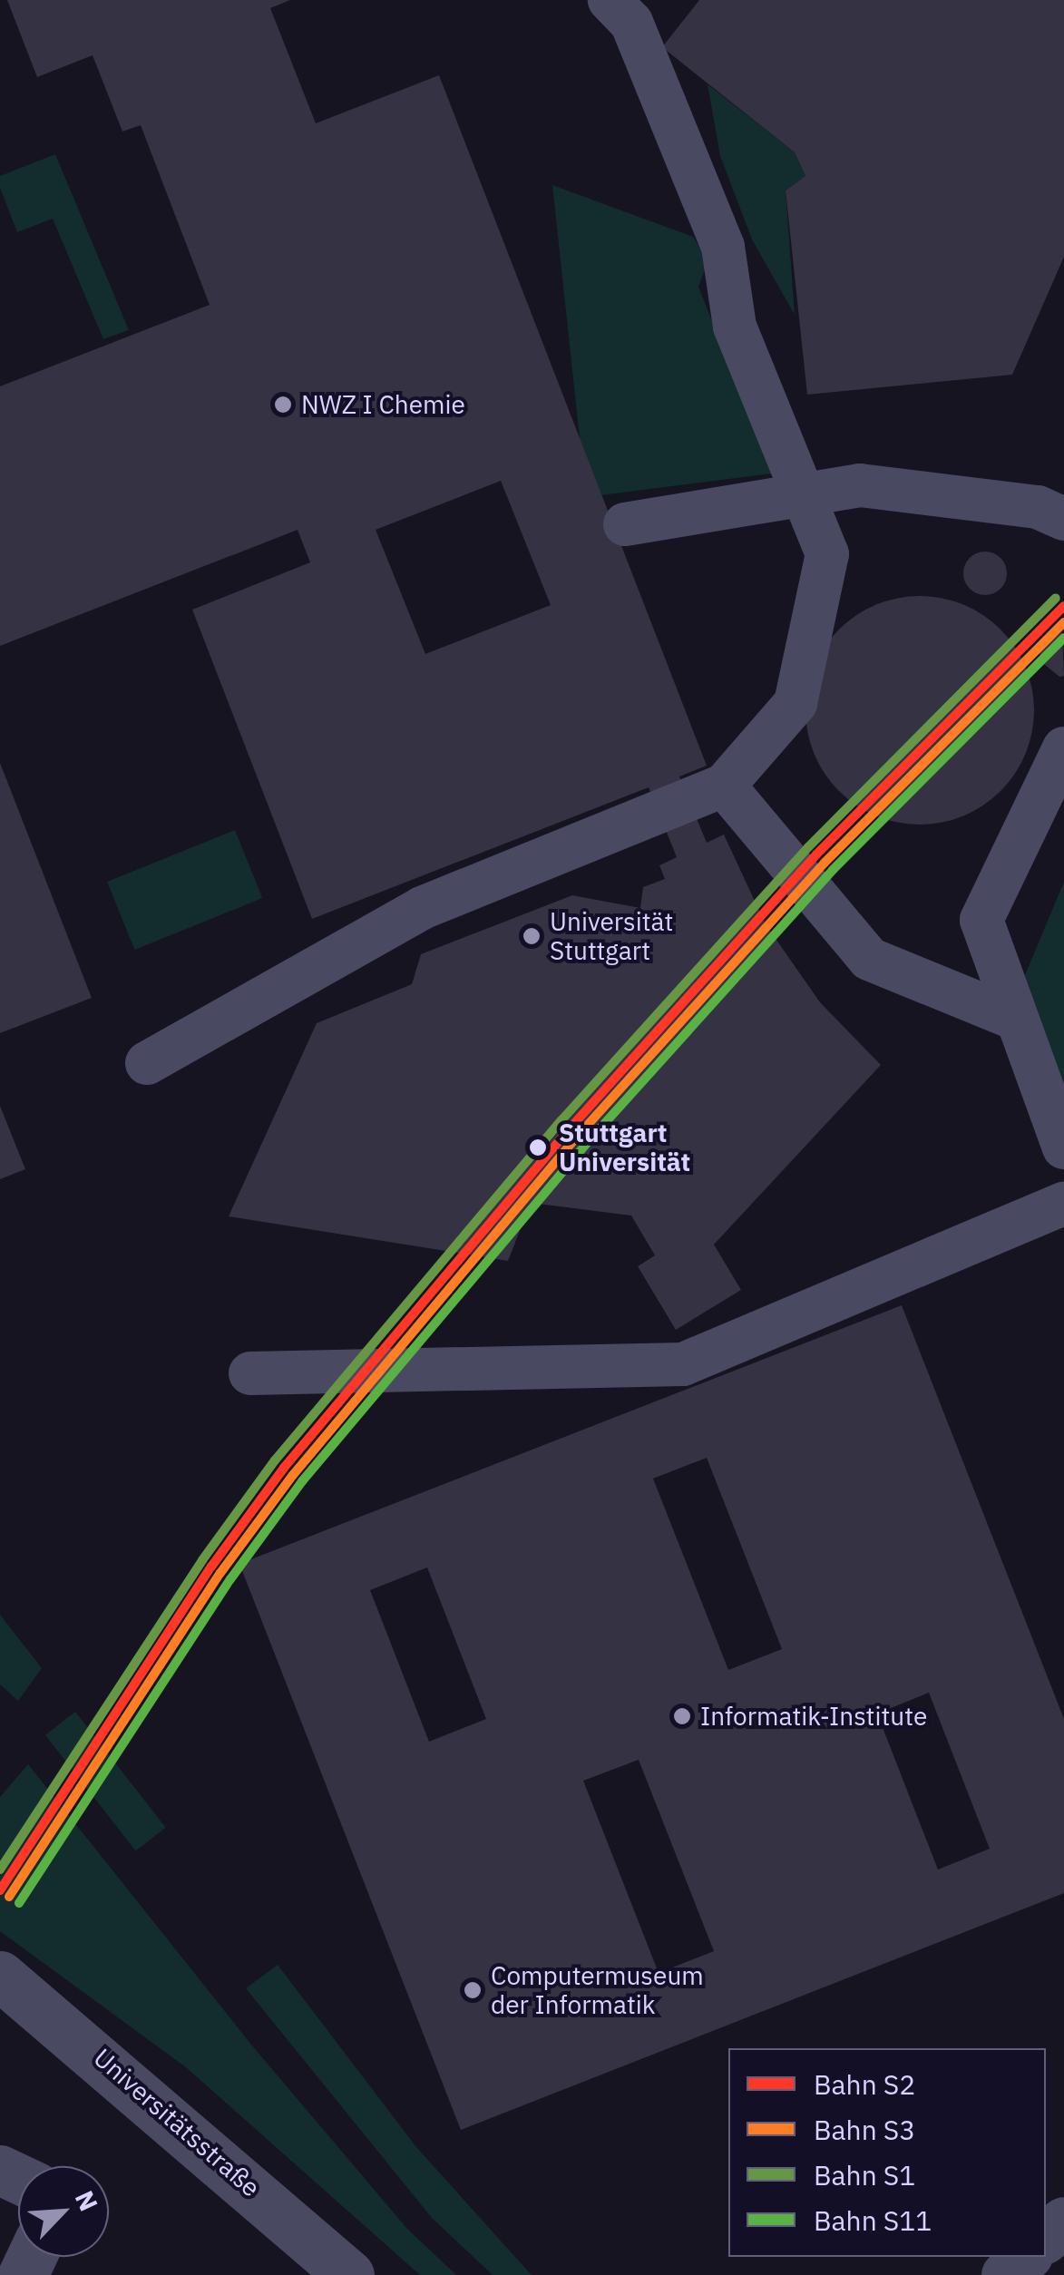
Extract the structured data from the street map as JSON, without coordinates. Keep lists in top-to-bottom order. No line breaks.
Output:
{"streets":{"street":["Universitätsstraße"]},"places":["NWZ I Chemie","Universität Stuttgart","Stuttgart Universität","Informatik-Institute","Computermuseum der Informatik"],"lines":["rail line S1","rail line S2","rail line S3","rail line S11"],"legend":["Bahn S2","Bahn S3","Bahn S1","Bahn S11"],"north":"top right"}
